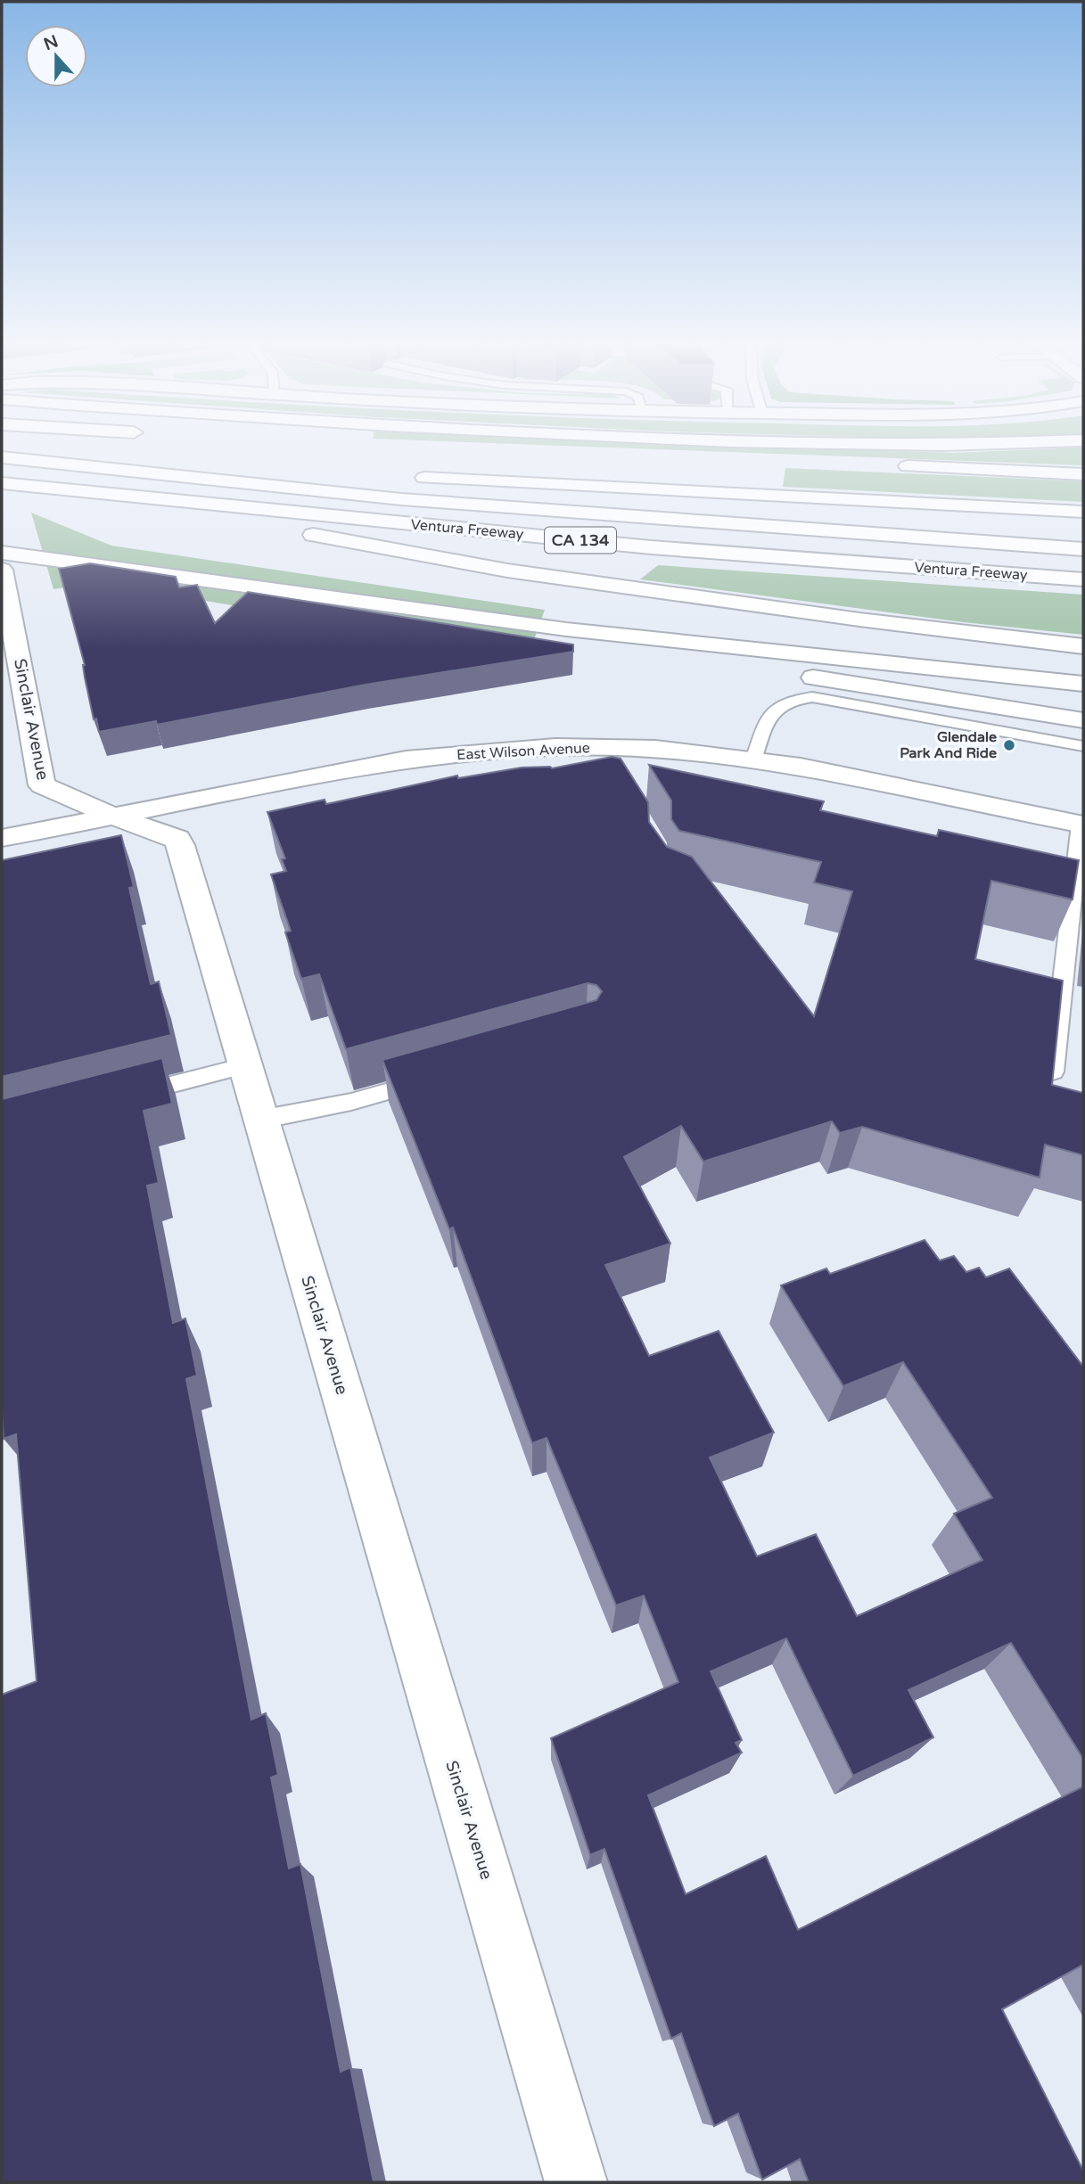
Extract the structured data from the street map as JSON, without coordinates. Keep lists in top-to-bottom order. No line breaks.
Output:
{"streets":{"main road":["Ventura Freeway","CA 134","Sinclair Avenue","East Wilson Avenue"]},"crossings":[["Sinclair Avenue","East Wilson Avenue"]],"places":["Glendale Park And Ride"],"north":"top"}
